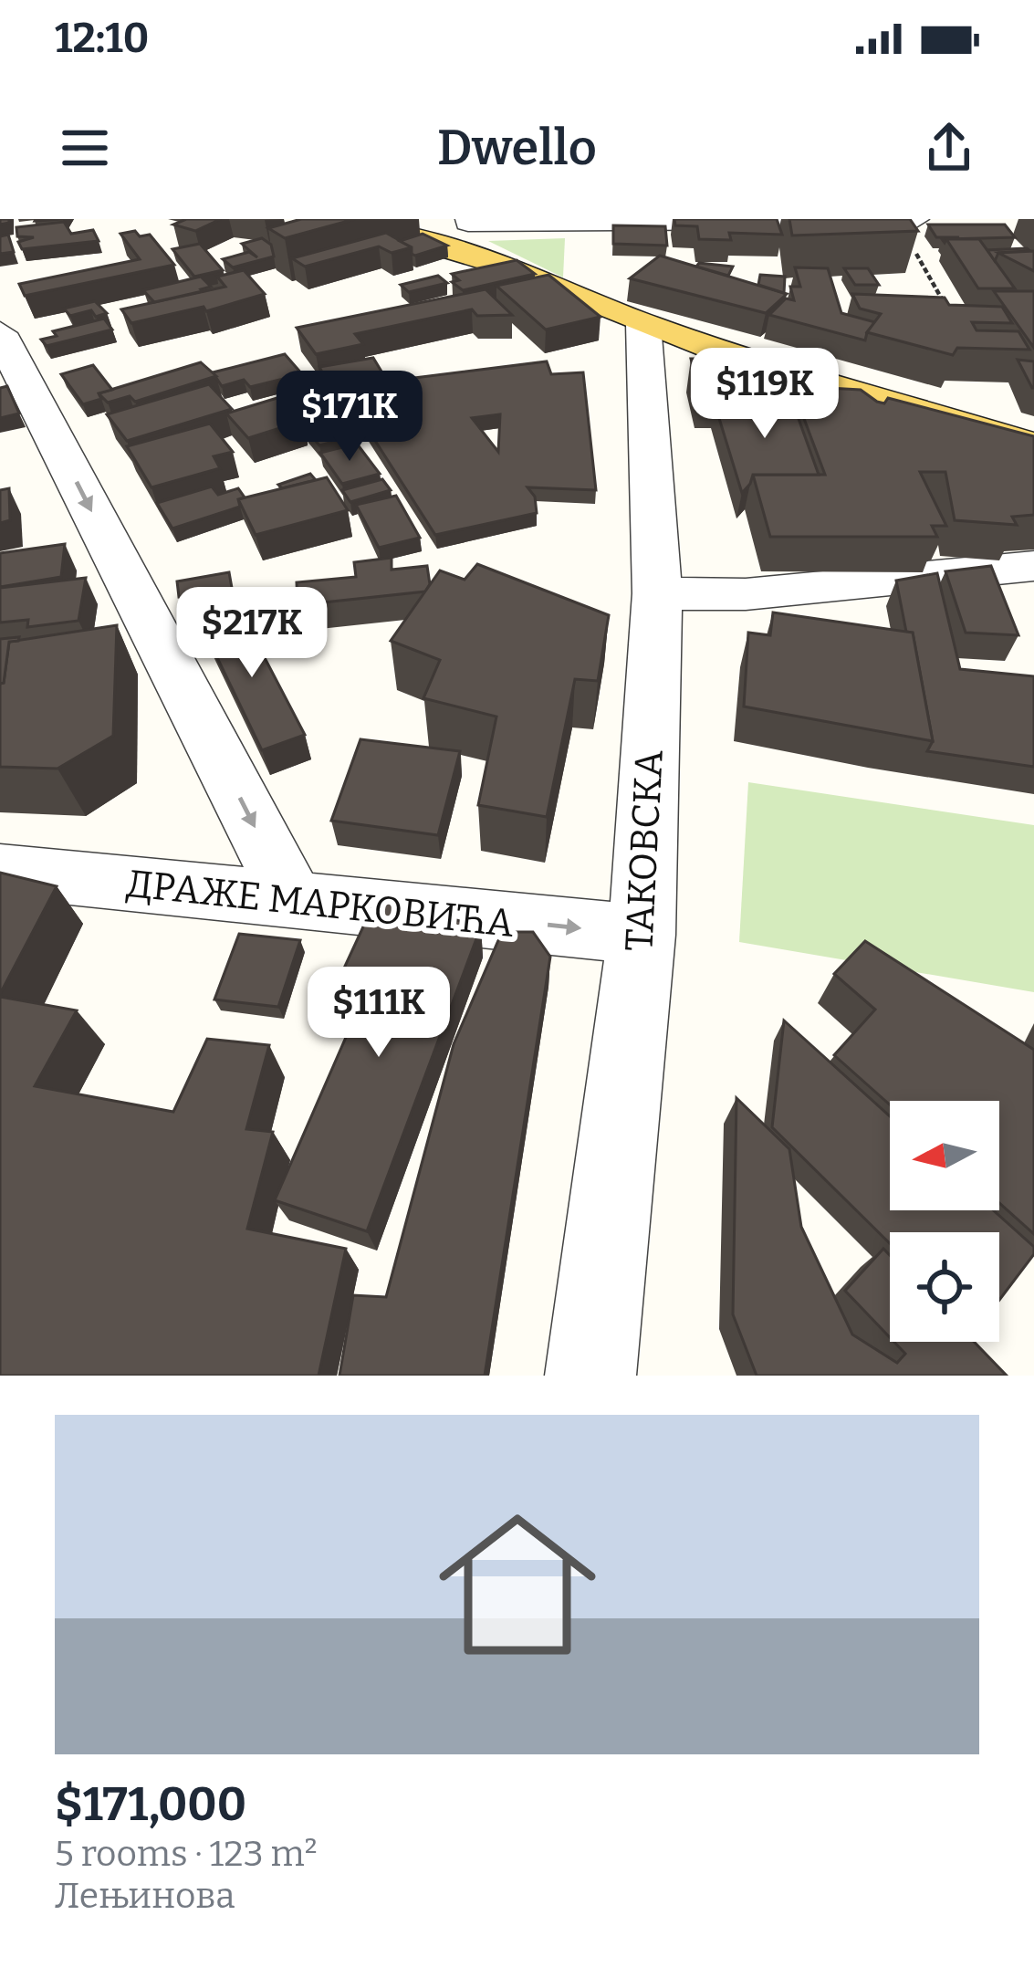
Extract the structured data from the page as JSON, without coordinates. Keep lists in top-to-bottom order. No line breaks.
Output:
{"streets":{"street":["ТАКОВСКА","ДРАЖЕ МАРКОВИЋА"]},"crossings":[["ТАКОВСКА","ДРАЖЕ МАРКОВИЋА"]],"one_way":["ДРАЖЕ МАРКОВИЋА"],"north":"left","page":{"status":"12:10","header":"Dwello","price":["$119K","$171K","$217K","$111K"],"list":[{"name":"$171,000","note":"5 rooms · 123 m² · Лењинова"}]}}
